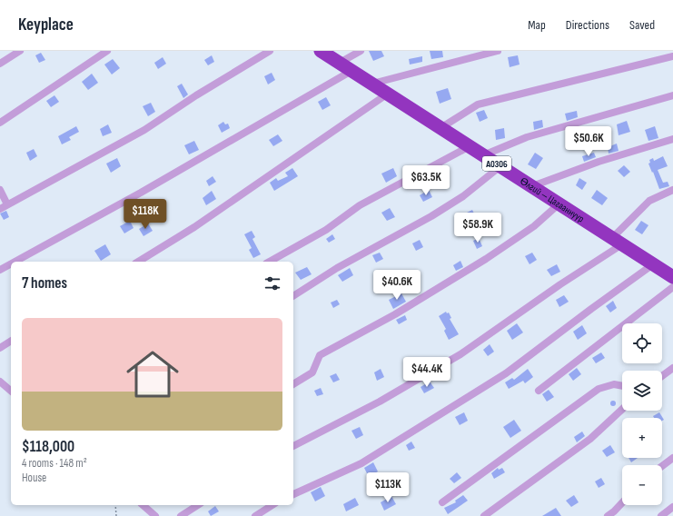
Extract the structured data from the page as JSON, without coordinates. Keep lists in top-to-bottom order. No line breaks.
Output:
{"streets":{"highway":["A0306","Өлгий — Цагааннуур"]},"page":{"header":"Keyplace","nav":["Map","Directions","Saved"],"price":["$50.6K","$63.5K","$118K","$58.9K","$40.6K","$44.4K","$113K"],"heading":"7 homes","list":[{"name":"$118,000","note":"4 rooms · 148 m² · House"}],"map_buttons":["+","−"]}}
